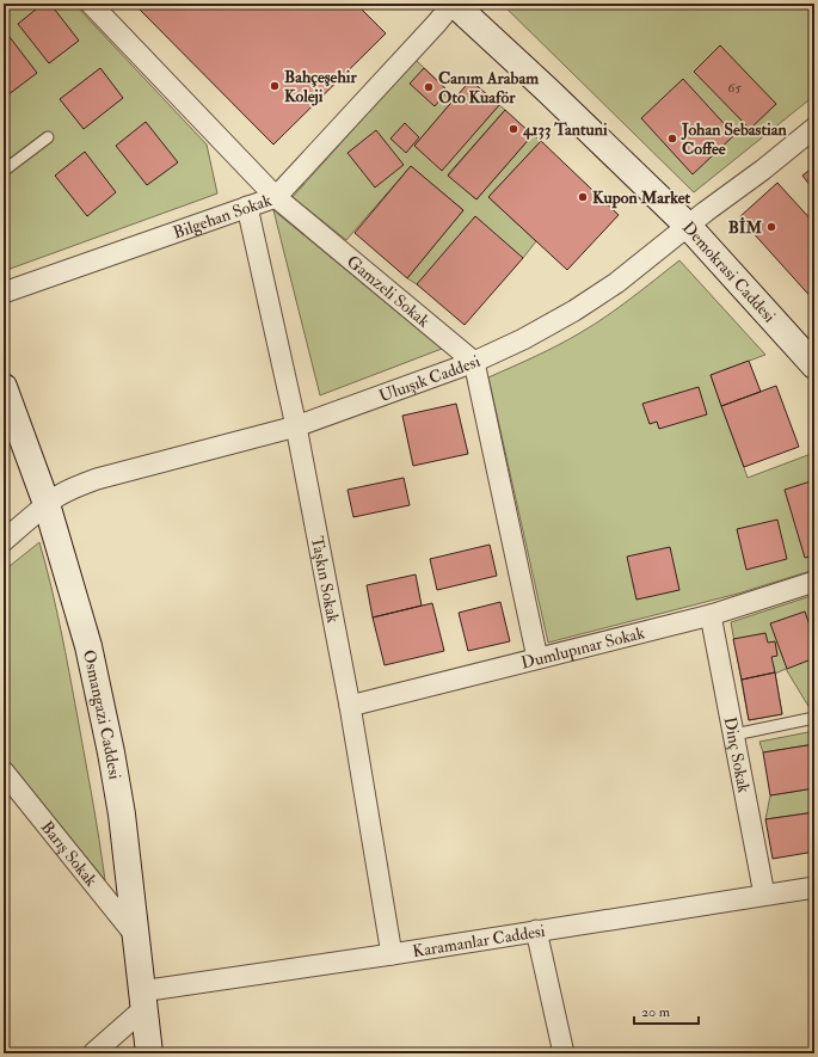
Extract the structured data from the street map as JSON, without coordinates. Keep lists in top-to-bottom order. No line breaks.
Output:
{"streets":{"street":["Bilgehan Sokak","Demokrasi Caddesi","Gamzeli Sokak","Uluışık Caddesi","Taşkın Sokak","Dumlupınar Sokak","Osmangazi Caddesi","Dinç Sokak","Barış Sokak","Karamanlar Caddesi"]},"crossings":[["Bilgehan Sokak","Demokrasi Caddesi"],["Bilgehan Sokak","Gamzeli Sokak"],["Bilgehan Sokak","Taşkın Sokak"],["Demokrasi Caddesi","Uluışık Caddesi"],["Gamzeli Sokak","Uluışık Caddesi"],["Uluışık Caddesi","Taşkın Sokak"],["Uluışık Caddesi","Osmangazi Caddesi"],["Taşkın Sokak","Dumlupınar Sokak"],["Taşkın Sokak","Karamanlar Caddesi"],["Dumlupınar Sokak","Dinç Sokak"],["Osmangazi Caddesi","Barış Sokak"],["Osmangazi Caddesi","Karamanlar Caddesi"],["Dinç Sokak","Karamanlar Caddesi"]],"places":["Bahçeşehir Koleji","Canım Arabam Oto Kuaför","4133 Tantuni","Johan Sebastian Coffee","Kupon Market","BİM"],"house_numbers":["65"],"scale_bar":"20 m"}
